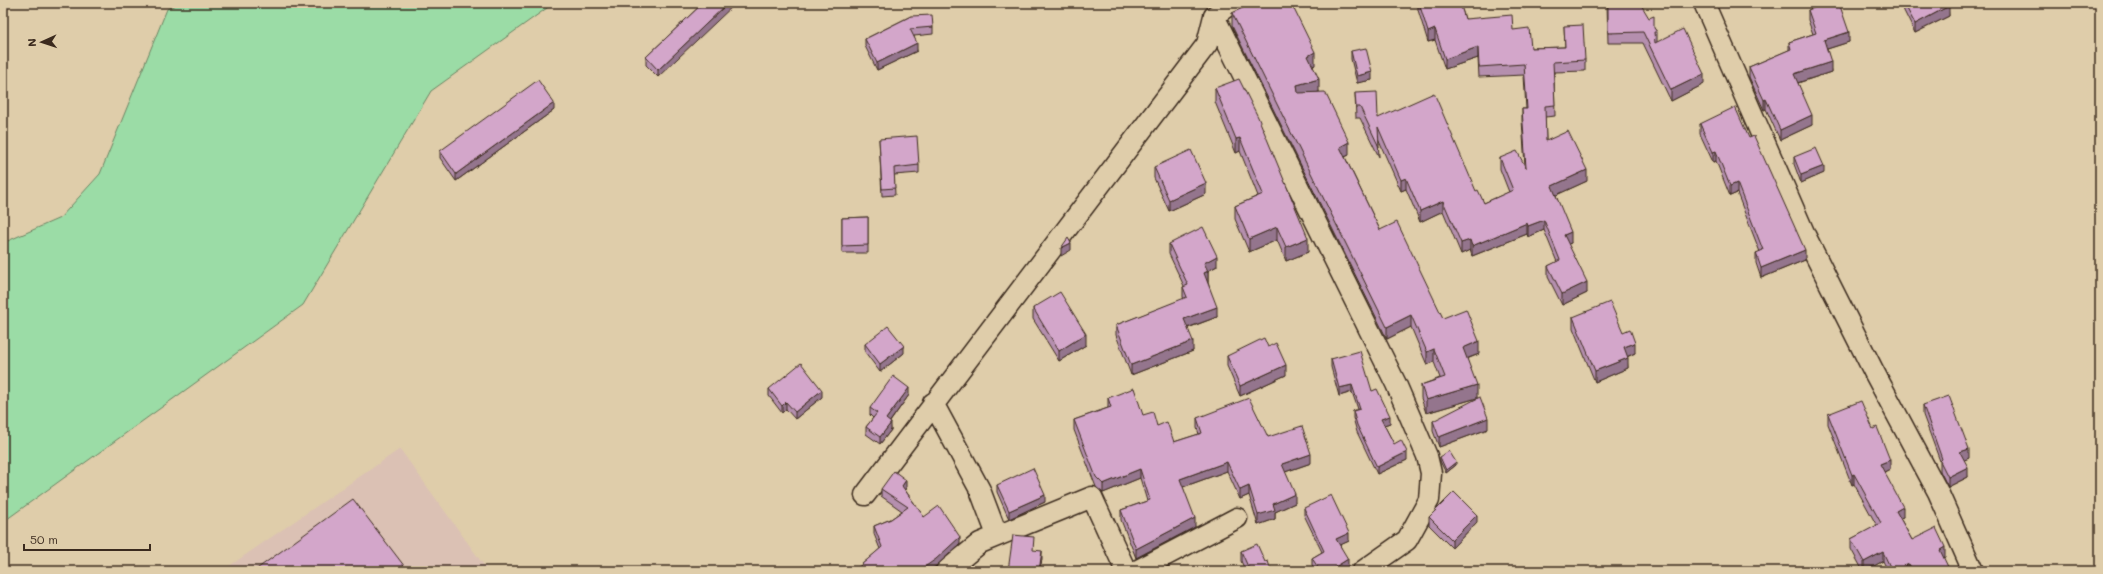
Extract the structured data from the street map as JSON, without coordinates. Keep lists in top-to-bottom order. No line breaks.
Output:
{"scale_bar":"50 m","north":"left"}
